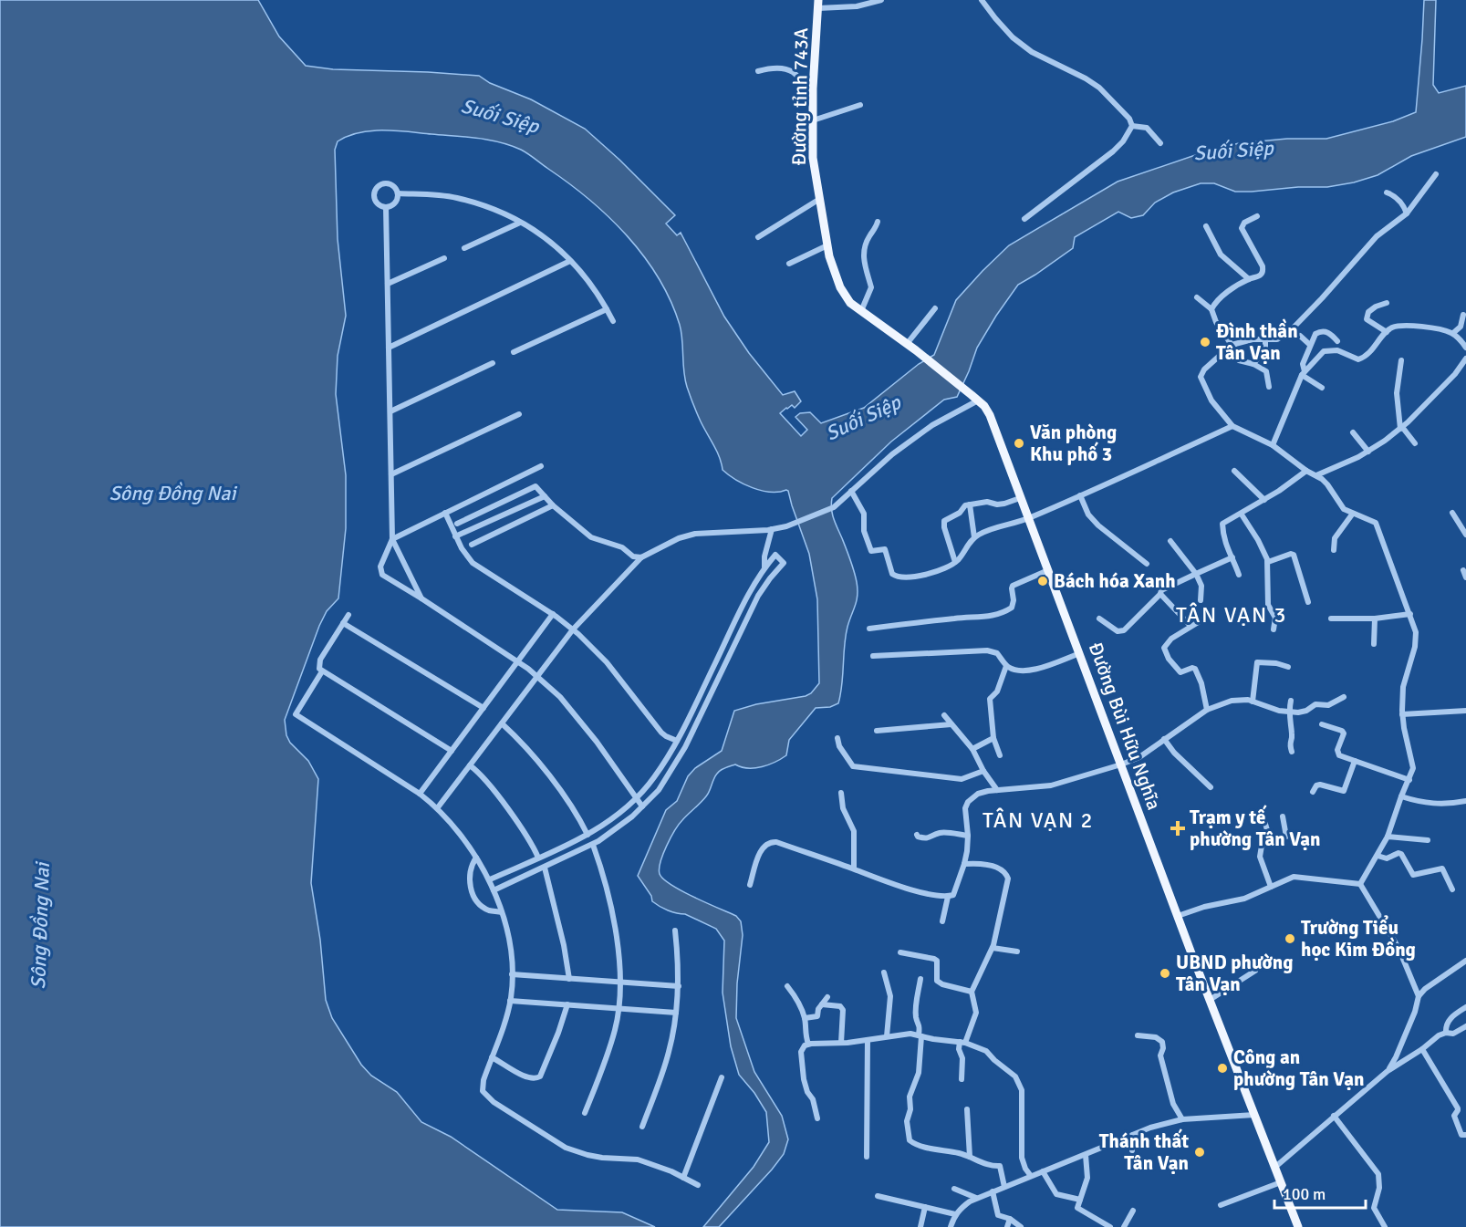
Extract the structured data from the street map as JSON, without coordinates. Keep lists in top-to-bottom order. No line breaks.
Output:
{"streets":{"main road":["Đường tỉnh 743A","Đường Bùi Hữu Nghĩa"]},"crossings":[["Đường tỉnh 743A","Đường Bùi Hữu Nghĩa"]],"districts":["TÂN VẠN 3","TÂN VẠN 2"],"water":["Suối Siệp","Sông Đồng Nai"],"places":{"other":["Đình thần Tân Vạn","Văn phòng Khu phố 3","Bách hóa Xanh","Trường Tiểu học Kim Đồng","UBND phường Tân Vạn","Công an phường Tân Vạn","Thánh thất Tân Vạn"],"health":["Trạm y tế phường Tân Vạn"]},"scale_bar":"100 m"}
